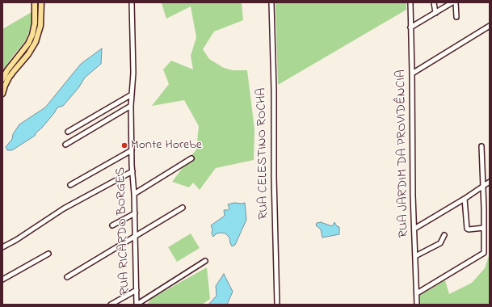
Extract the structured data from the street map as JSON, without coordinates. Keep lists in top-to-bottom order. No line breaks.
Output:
{"streets":{"street":["RUA CELESTINO ROCHA","RUA JARDIM DA PROVIDÊNCIA","RUA RICARDO BORGES"]},"places":["Monte Horebe"]}
